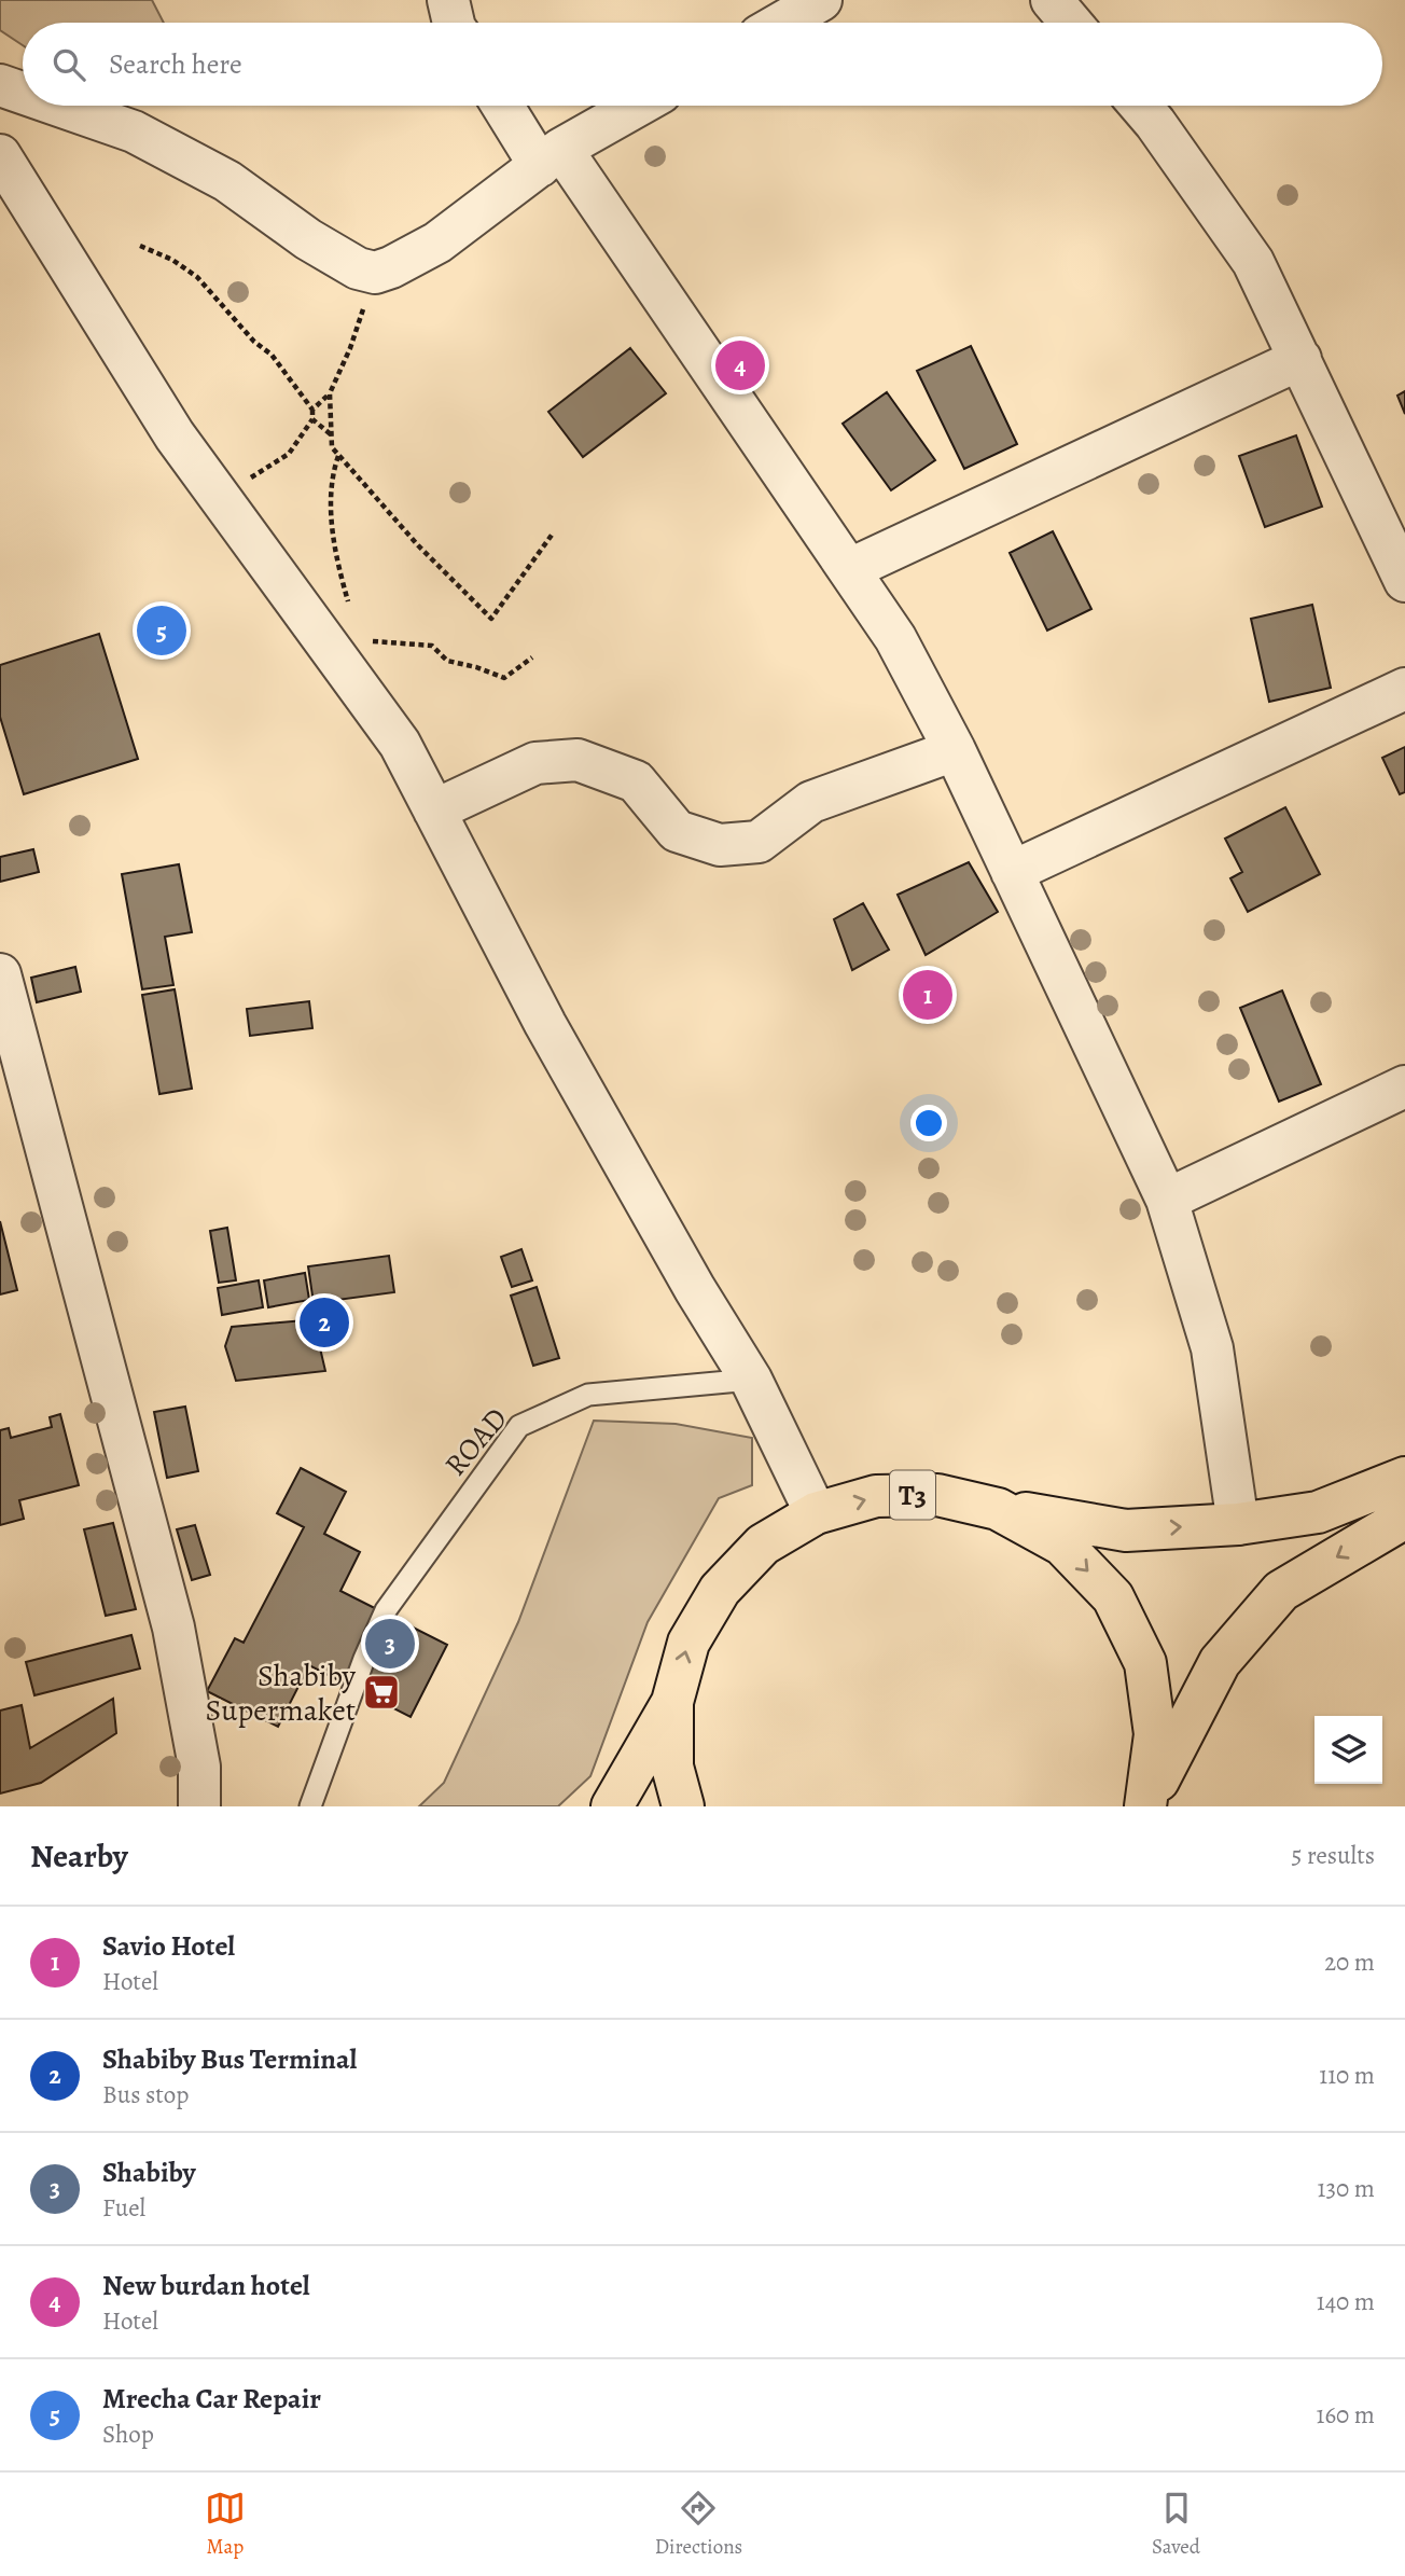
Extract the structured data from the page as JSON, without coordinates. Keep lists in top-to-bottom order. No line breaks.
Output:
{"streets":{"highway":["T3"],"lane":["ROAD"]},"places":{"supermarket":["Shabiby Supermaket"]},"page":{"search":"Search here","pins":["4","5","1","2","3"],"heading":["Nearby","5 results"],"list":[{"mark":"1","name":"Savio Hotel","note":"Hotel","value":"20 m"},{"mark":"2","name":"Shabiby Bus Terminal","note":"Bus stop","value":"110 m"},{"mark":"3","name":"Shabiby","note":"Fuel","value":"130 m"},{"mark":"4","name":"New burdan hotel","note":"Hotel","value":"140 m"},{"mark":"5","name":"Mrecha Car Repair","note":"Shop","value":"160 m"}],"nav":["Map","Directions","Saved"]}}
